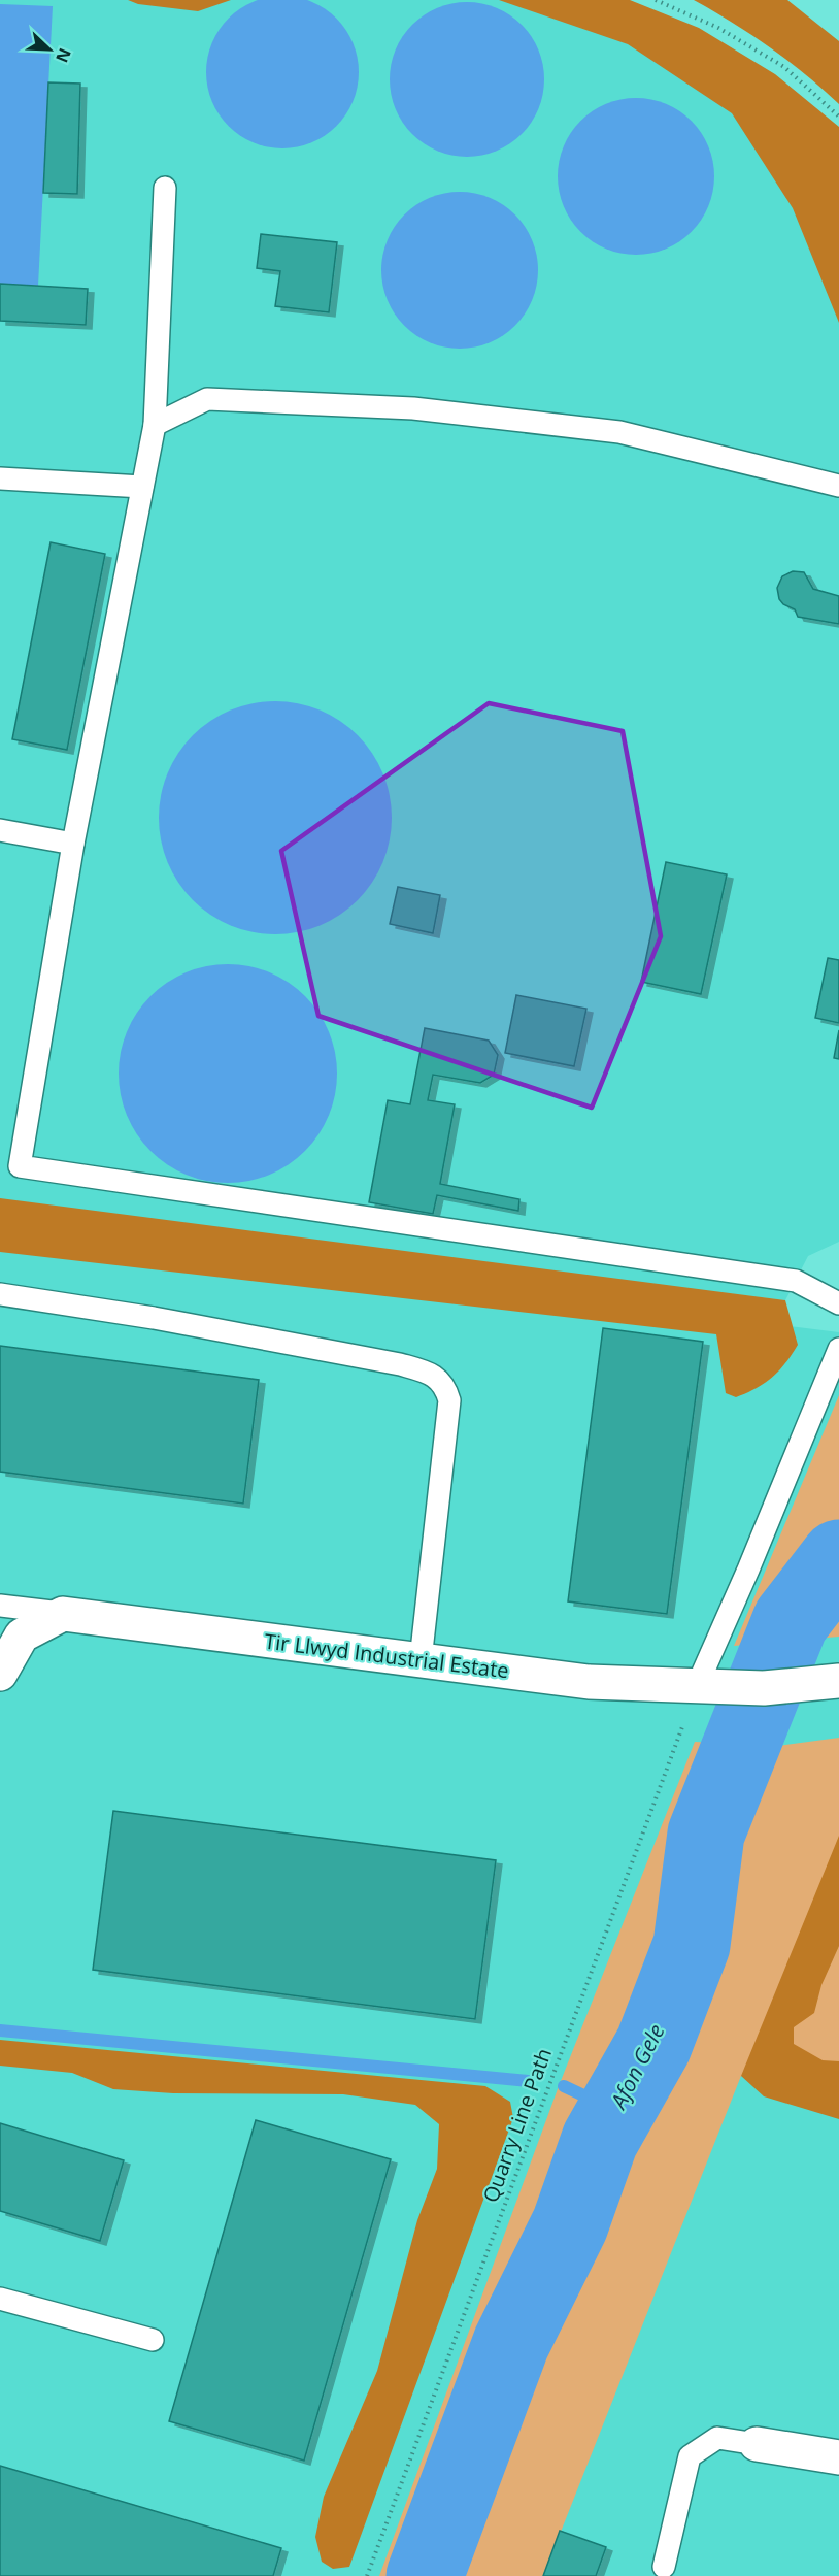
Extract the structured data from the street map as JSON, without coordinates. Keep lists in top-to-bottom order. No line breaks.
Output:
{"streets":{"street":["Tir Llwyd Industrial Estate"],"path":["Quarry Line Path"]},"crossings":[["Tir Llwyd Industrial Estate","Quarry Line Path"]],"water":["Afon Gele"],"north":"bottom right"}
